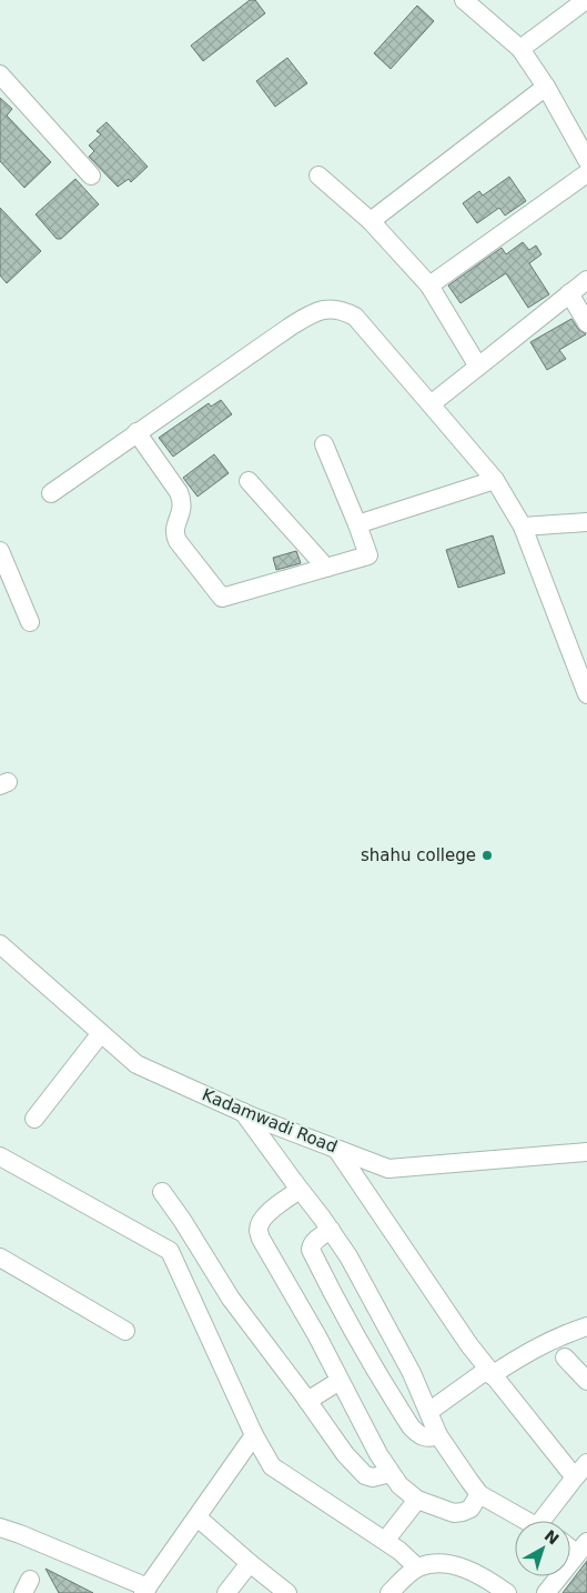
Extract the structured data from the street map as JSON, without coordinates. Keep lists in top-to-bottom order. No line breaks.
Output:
{"streets":{"street":["Kadamwadi Road"]},"places":["shahu college"],"north":"top right"}
